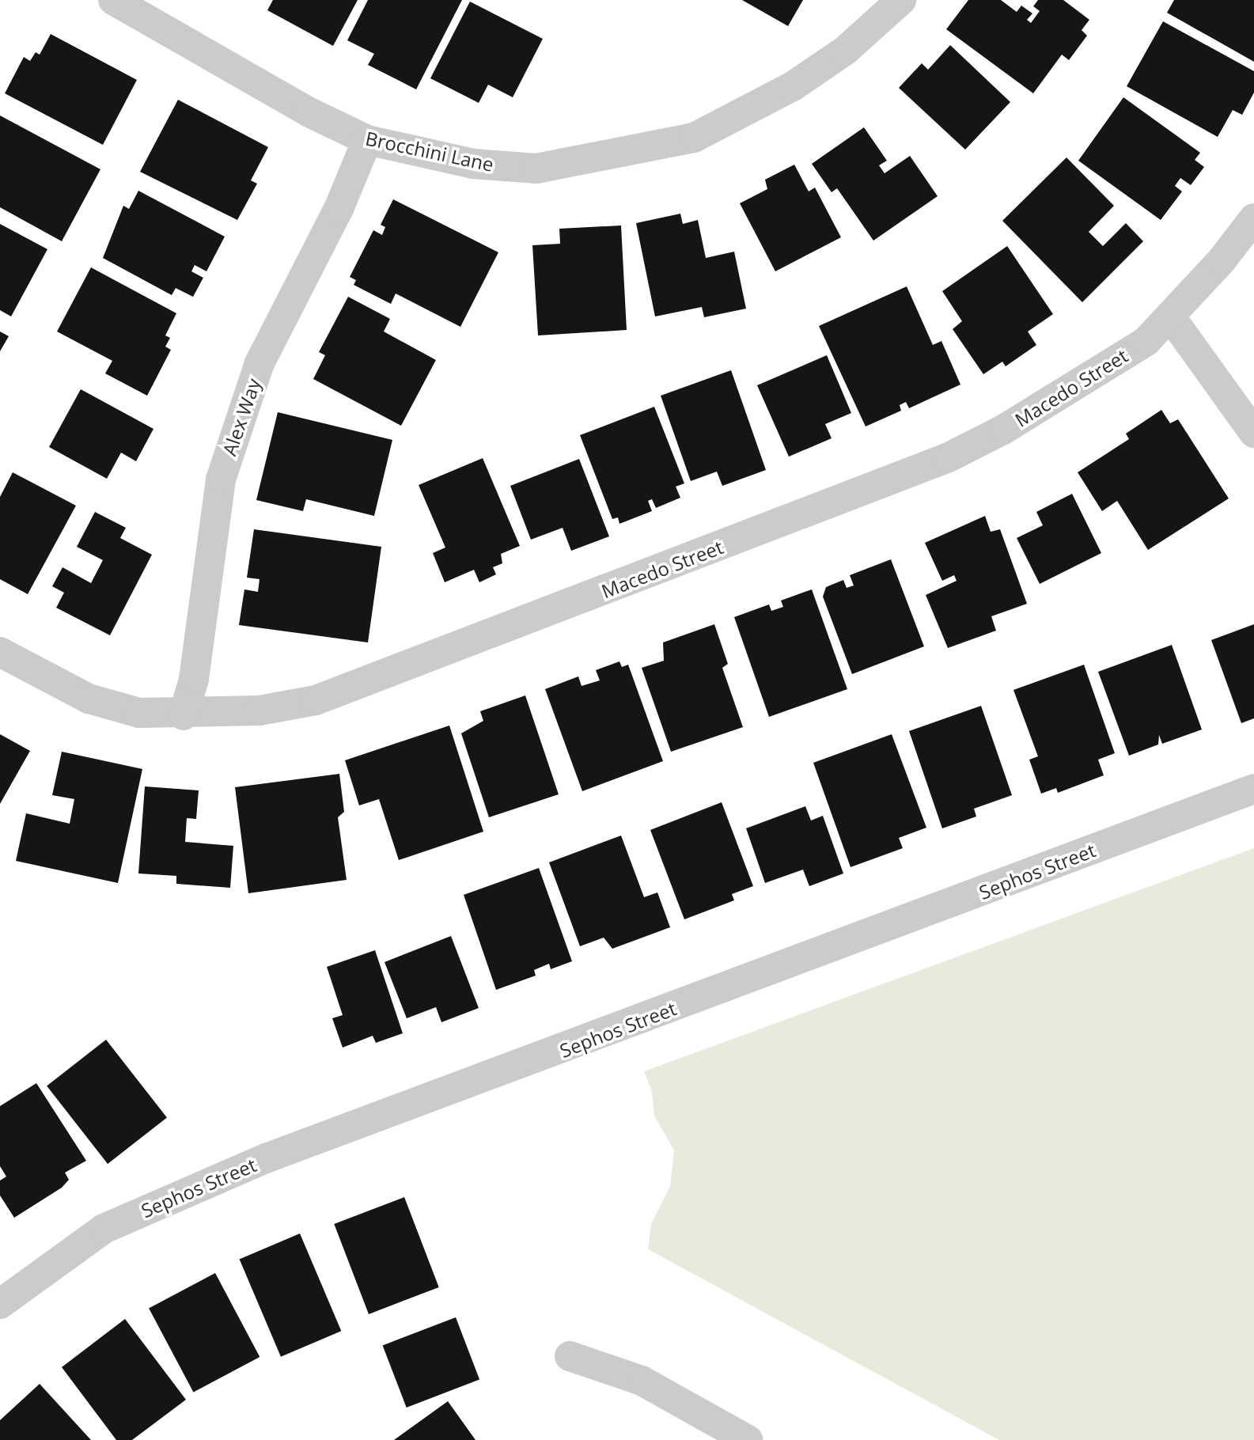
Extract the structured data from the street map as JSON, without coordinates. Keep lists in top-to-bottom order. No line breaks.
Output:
{"streets":{"street":["Brocchini Lane","Macedo Street","Alex Way","Sephos Street"]},"crossings":[["Brocchini Lane","Alex Way"],["Macedo Street","Alex Way"]]}
